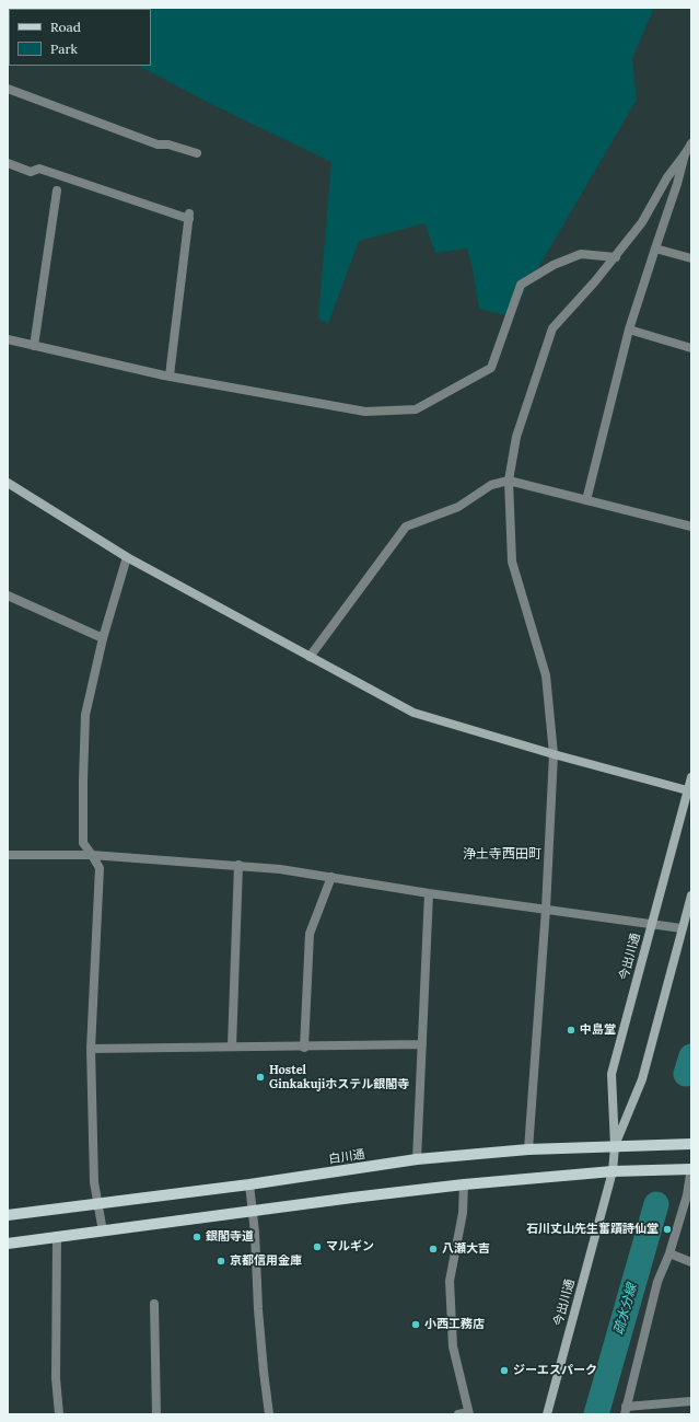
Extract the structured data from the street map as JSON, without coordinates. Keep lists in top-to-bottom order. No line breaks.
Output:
{"streets":{"main road":["今出川通","白川通"]},"crossings":[["今出川通","白川通"]],"districts":["浄土寺西田町"],"water":["疏水分線"],"places":["中島堂","Hostel Ginkakujiホステル銀閣寺","石川丈山先生奮蹟詩仙堂","銀閣寺道","マルギン","八瀬大吉","京都信用金庫","小西工務店","ジーエスパーク"],"legend":["Road","Park"]}
